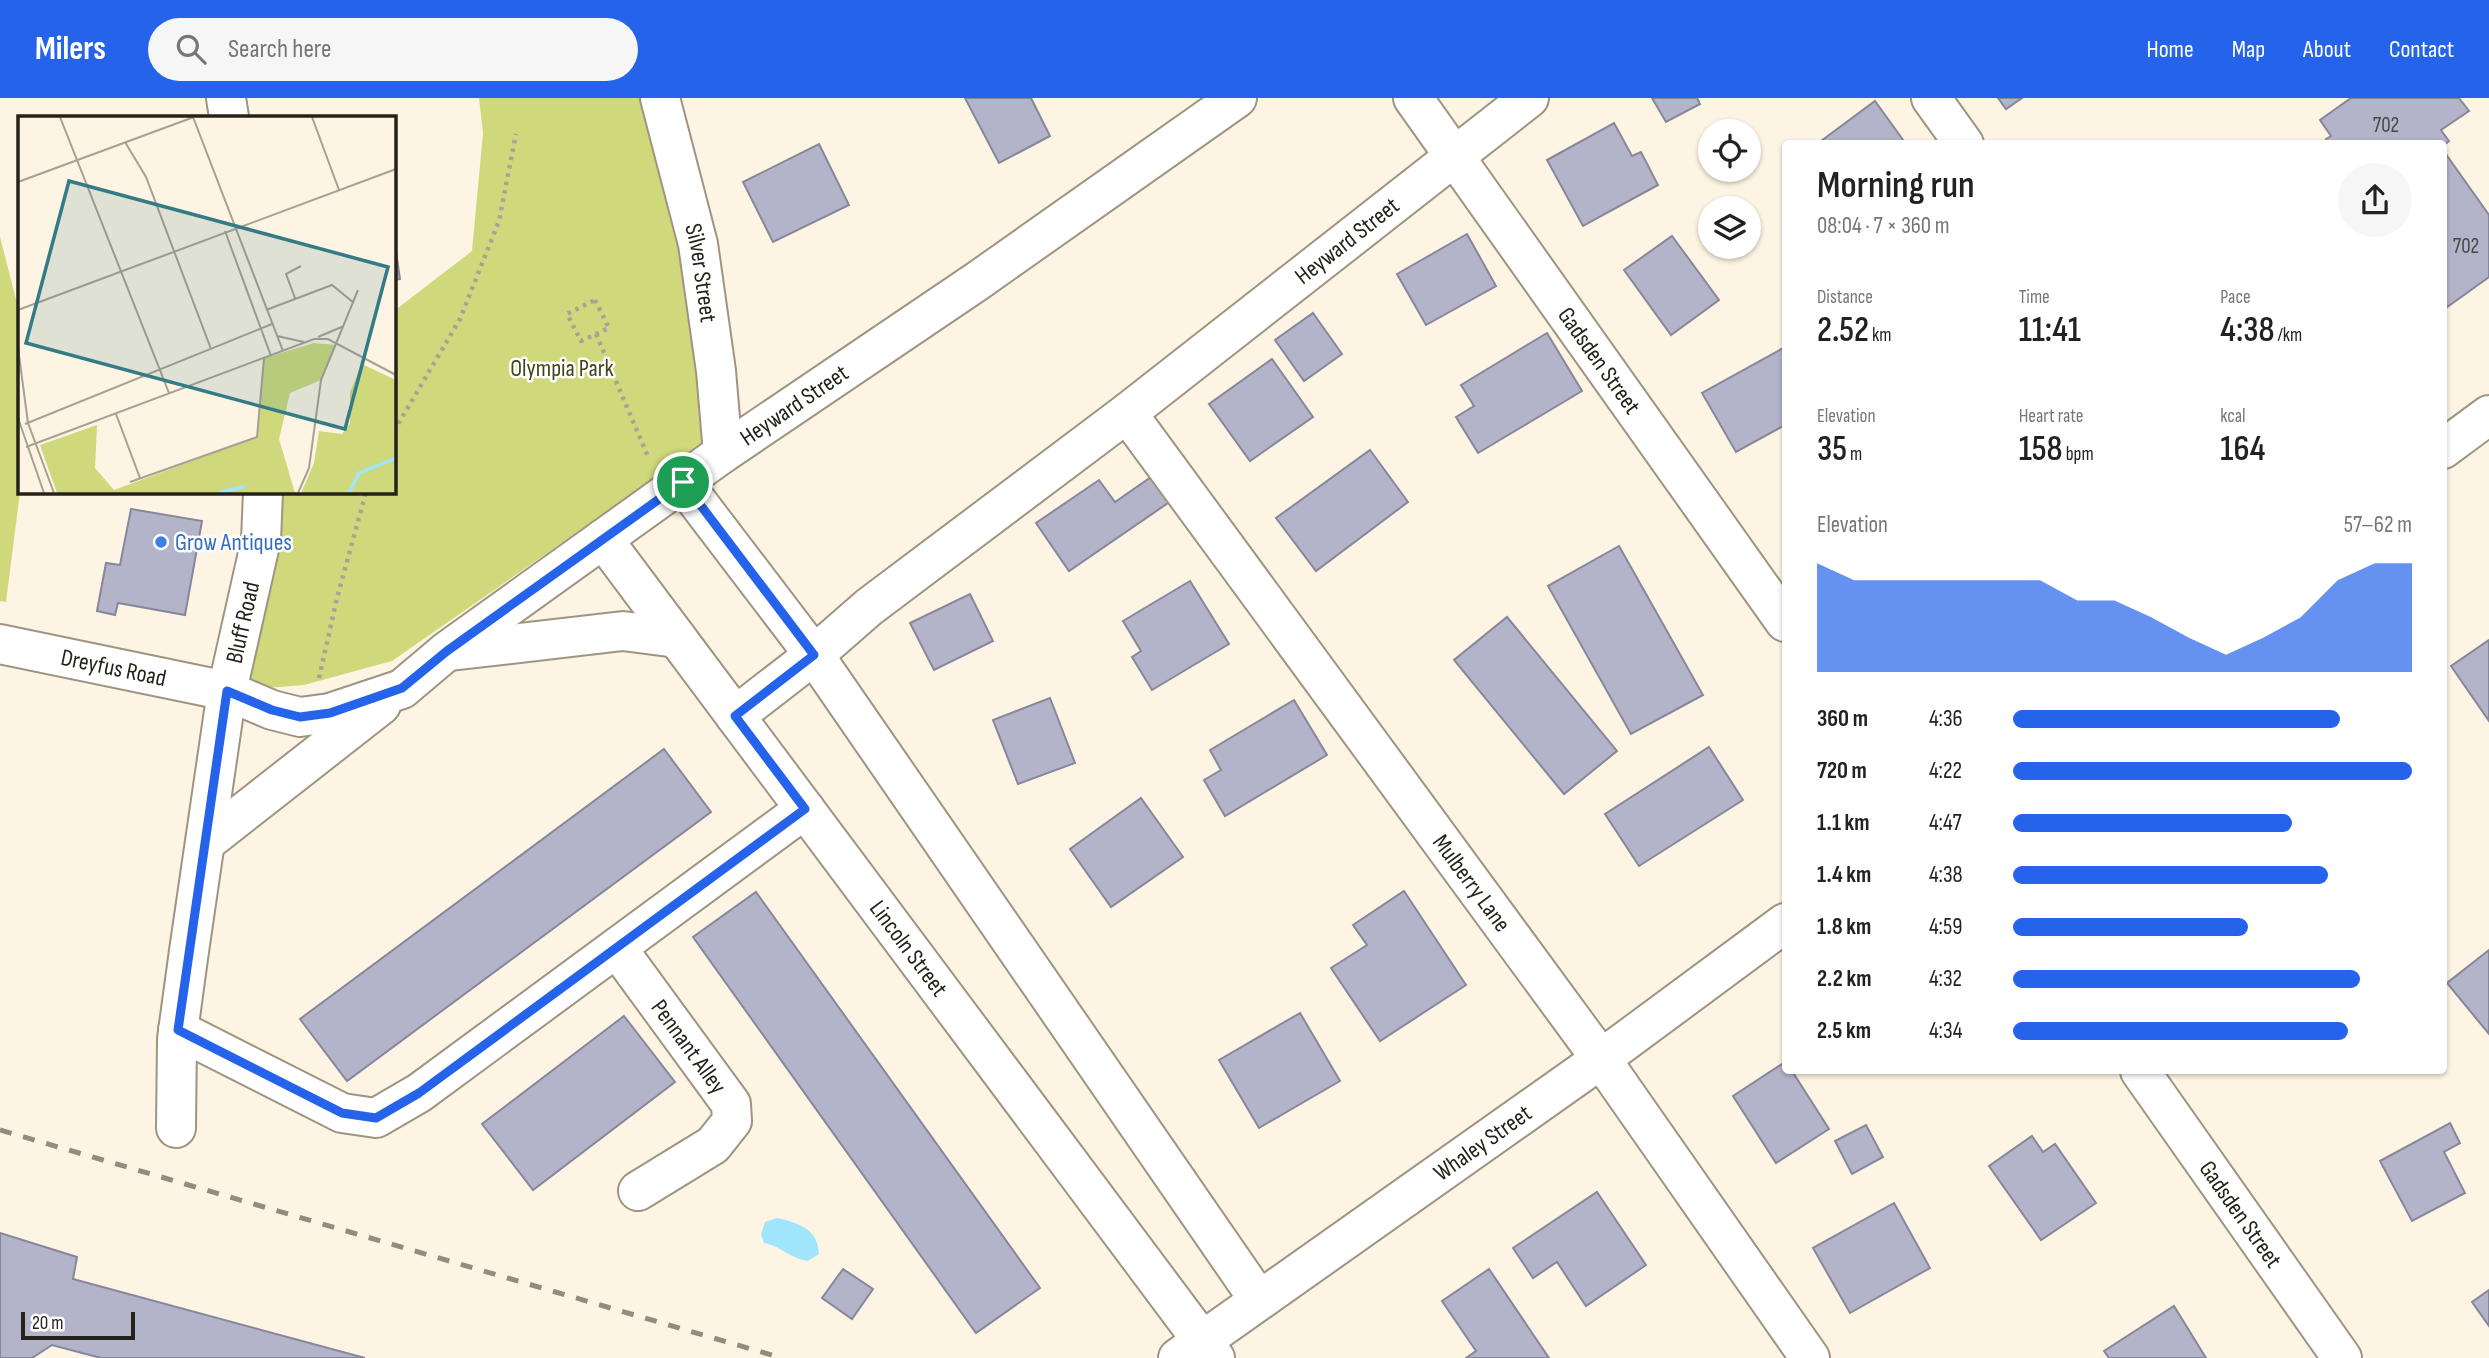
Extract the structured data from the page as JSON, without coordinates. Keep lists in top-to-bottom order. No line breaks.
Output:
{"streets":{"street":["Heyward Street","Silver Street","Gadsden Street","Bluff Road","Dreyfus Road","Mulberry Lane","Lincoln Street","Pennant Alley","Whaley Street"]},"crossings":[["Heyward Street","Silver Street"],["Heyward Street","Gadsden Street"],["Heyward Street","Bluff Road"],["Heyward Street","Dreyfus Road"],["Heyward Street","Mulberry Lane"],["Heyward Street","Lincoln Street"],["Bluff Road","Dreyfus Road"],["Mulberry Lane","Whaley Street"],["Lincoln Street","Whaley Street"]],"parks":["Olympia Park"],"places":["Grow Antiques"],"house_numbers":["702","702"],"scale_bar":"20 m","page":{"header":"Milers","search":"Search here","nav":["Home","Map","About","Contact"],"heading":["Morning run","08:04 · 7 × 360 m"],"stats":[["Distance","2.52 km"],["Time","11:41"],["Pace","4:38 /km"],["Elevation","35 m"],["Heart rate","158 bpm"],["kcal","164"]],"chart":["Elevation","57–62 m"],"list":[{"name":"360 m","note":"4:36"},{"name":"720 m","note":"4:22"},{"name":"1.1 km","note":"4:47"},{"name":"1.4 km","note":"4:38"},{"name":"1.8 km","note":"4:59"},{"name":"2.2 km","note":"4:32"},{"name":"2.5 km","note":"4:34"}],"scale":"20 m"}}
